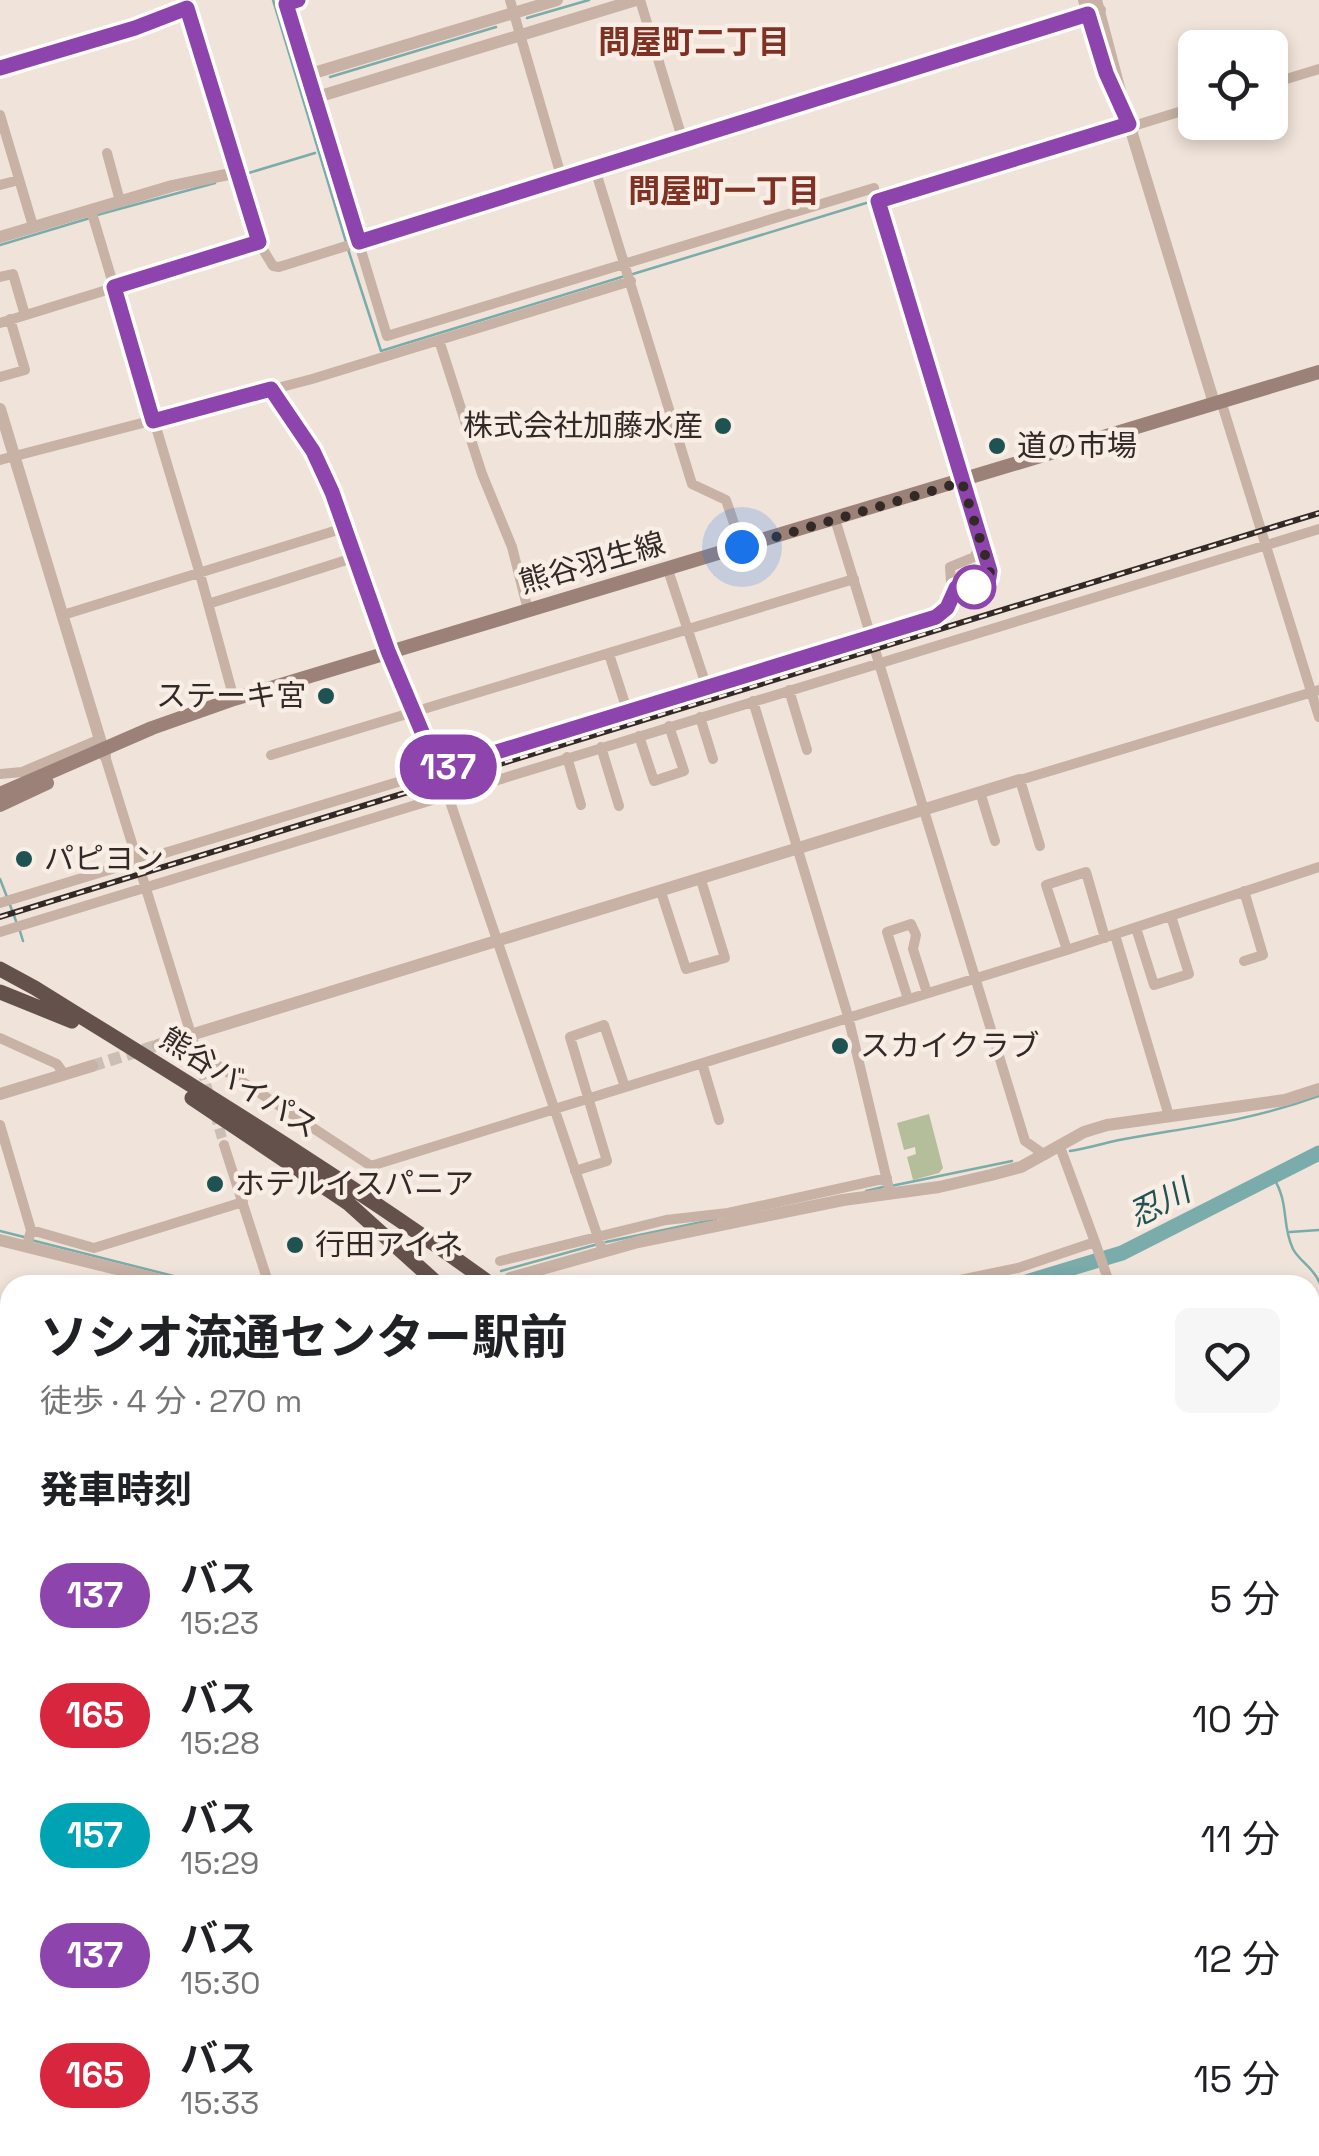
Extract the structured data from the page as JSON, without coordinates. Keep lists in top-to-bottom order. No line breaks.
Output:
{"streets":{"highway":["熊谷バイパス"],"main road":["熊谷羽生線"]},"districts":["問屋町二丁目","問屋町一丁目"],"water":["忍川"],"places":["株式会社加藤水産","道の市場","ステーキ宮","パピヨン","スカイクラブ","ホテルイスパニア","行田アイネ"],"lines":["bus line 137"],"page":{"on_map":"137","heading":[["ソシオ流通センター駅前","徒歩 · 4 分 · 270 m"],"発車時刻"],"list":[{"mark":"137","name":"バス","note":"15:23","value":"5 分"},{"mark":"165","name":"バス","note":"15:28","value":"10 分"},{"mark":"157","name":"バス","note":"15:29","value":"11 分"},{"mark":"137","name":"バス","note":"15:30","value":"12 分"},{"mark":"165","name":"バス","note":"15:33","value":"15 分"}]}}
